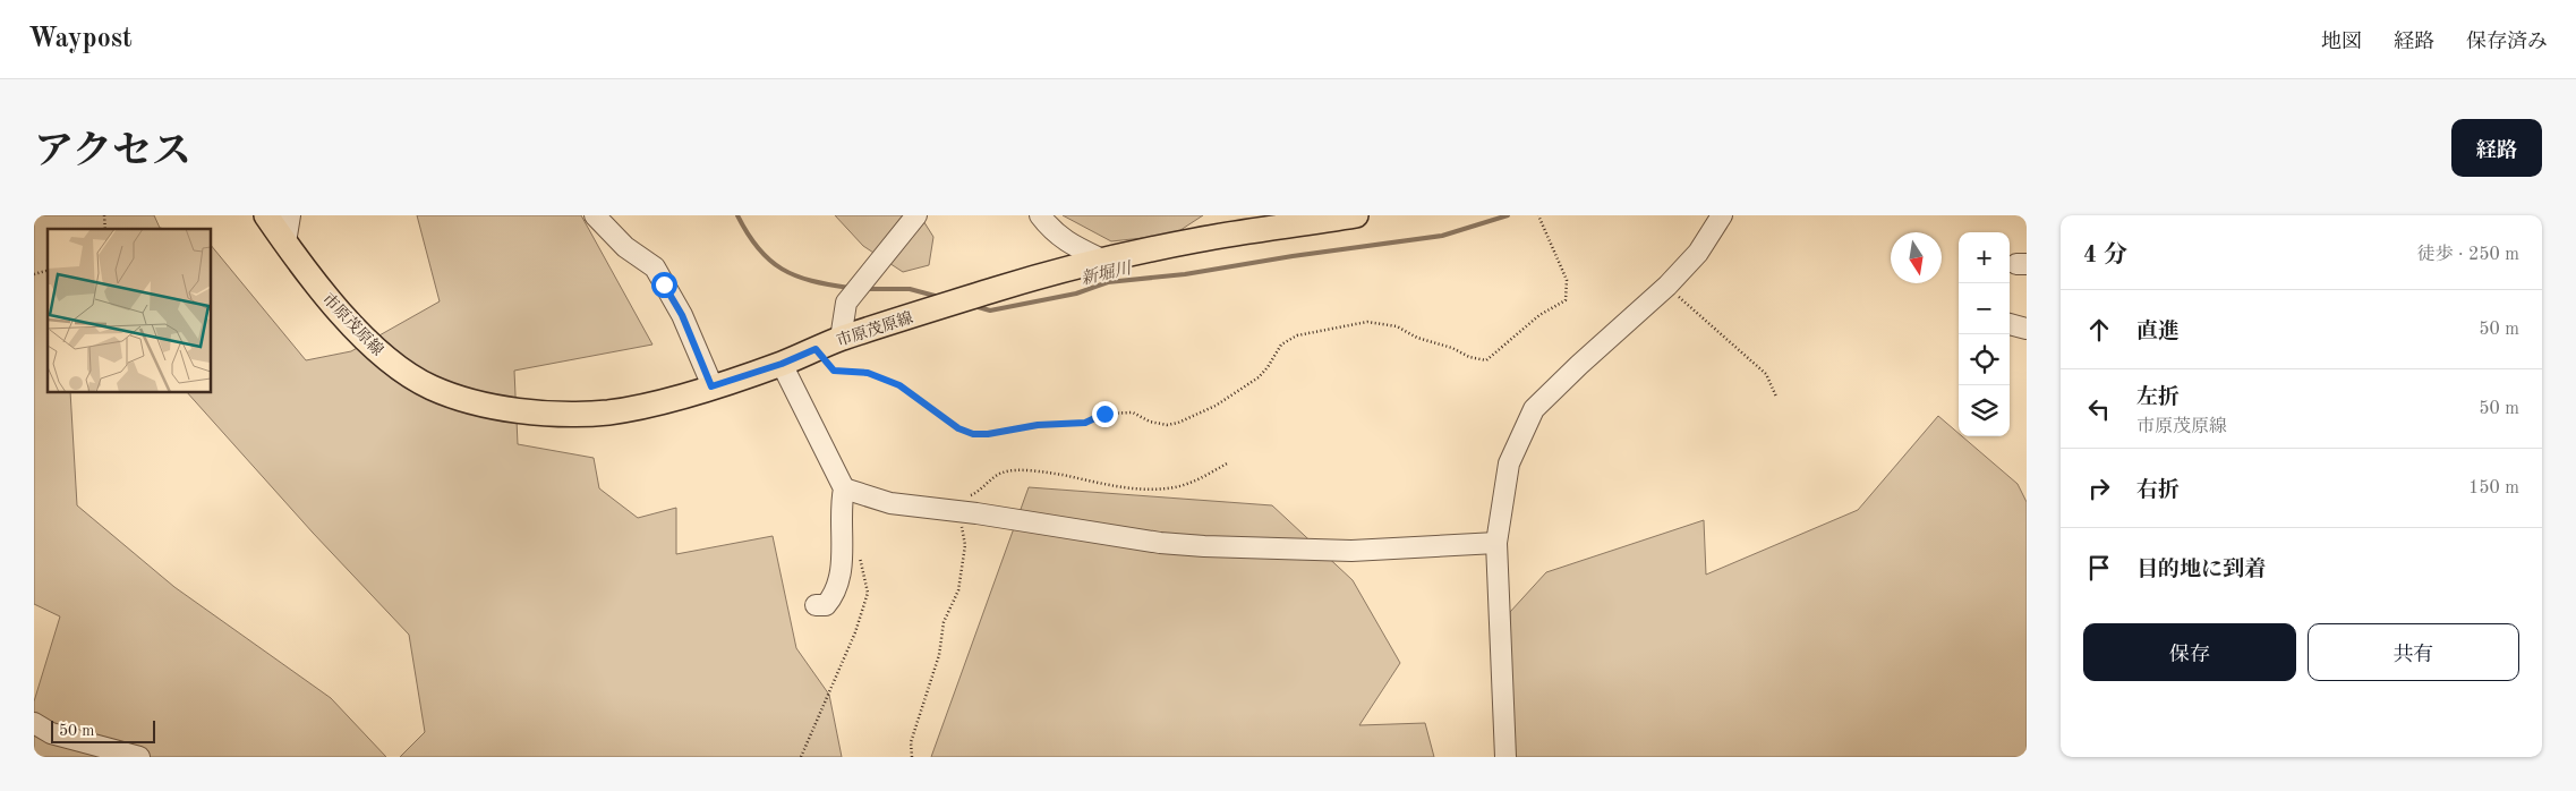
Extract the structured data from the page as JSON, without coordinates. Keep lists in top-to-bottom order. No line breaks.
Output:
{"streets":{"main road":["市原茂原線"]},"water":["新堀川"],"scale_bar":"50 m","north":"bottom","page":{"header":"Waypost","nav":["地図","経路","保存済み"],"title":"アクセス","buttons":["経路",["保存","共有"]],"heading":["4 分","徒歩 · 250 m"],"map_buttons":["+","−"],"list":[["直進","50 m"],["左折","市原茂原線","50 m"],["右折","150 m"],"目的地に到着"],"scale":"50 m"}}
